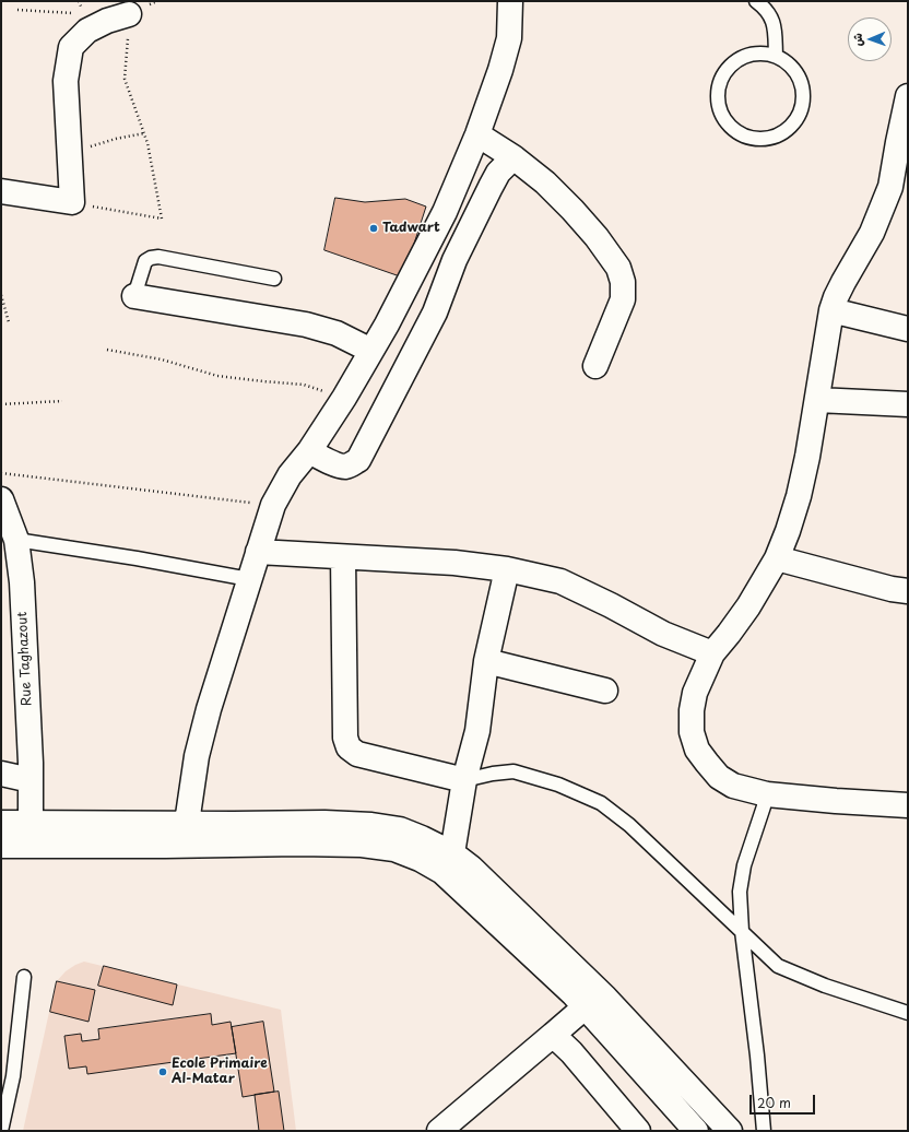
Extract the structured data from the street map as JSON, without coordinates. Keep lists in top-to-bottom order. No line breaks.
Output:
{"streets":{"street":["Rue Taghazout"]},"places":["Tadwart","Ecole Primaire Al-Matar"],"scale_bar":"20 m","north":"left"}
